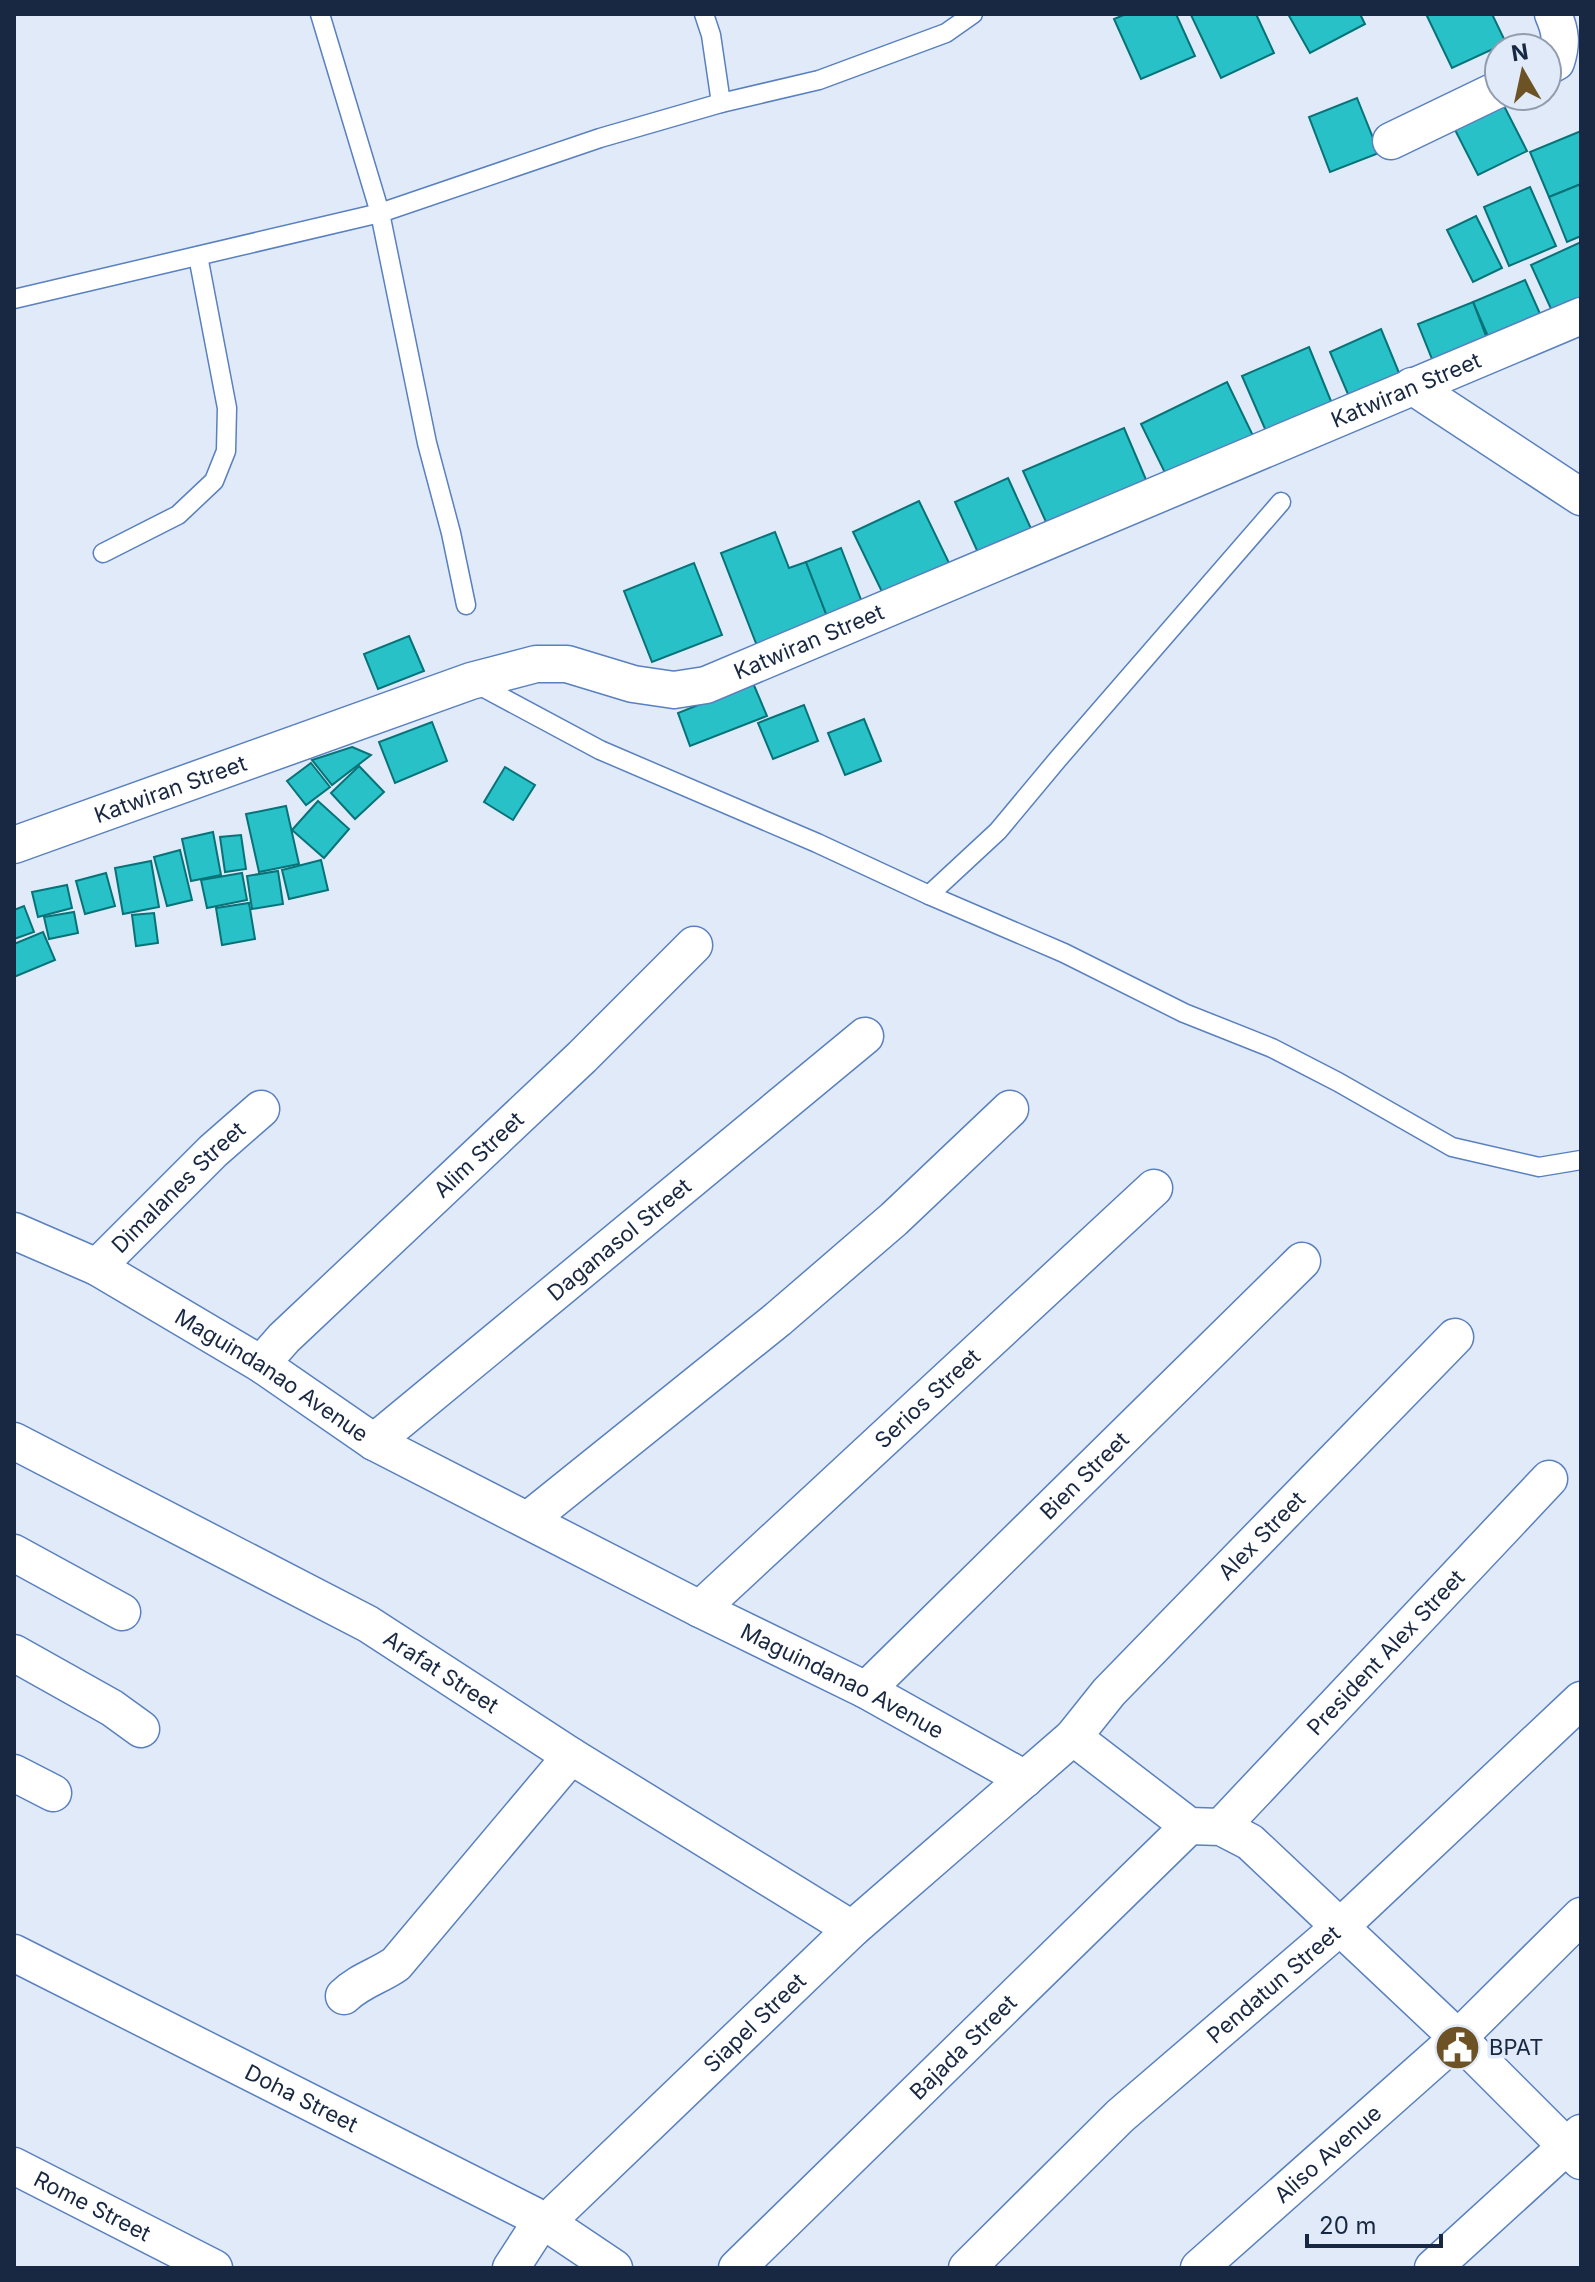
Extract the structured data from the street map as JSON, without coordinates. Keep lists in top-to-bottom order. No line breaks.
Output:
{"streets":{"street":["Katwiran Street","Alim Street","Dimalanes Street","Daganasol Street","Maguindanao Avenue","Serios Street","Bien Street","Alex Street","President Alex Street","Arafat Street","Pendatun Street","Siapel Street","Bajada Street","Doha Street","Aliso Avenue","Rome Street"]},"crossings":[["Alim Street","Maguindanao Avenue"],["Dimalanes Street","Maguindanao Avenue"],["Daganasol Street","Maguindanao Avenue"],["Maguindanao Avenue","Serios Street"],["Maguindanao Avenue","Bien Street"],["Maguindanao Avenue","Siapel Street"],["President Alex Street","Bajada Street"],["Arafat Street","Siapel Street"]],"places":{"public building":["BPAT"]},"scale_bar":"20 m","north":"top"}
